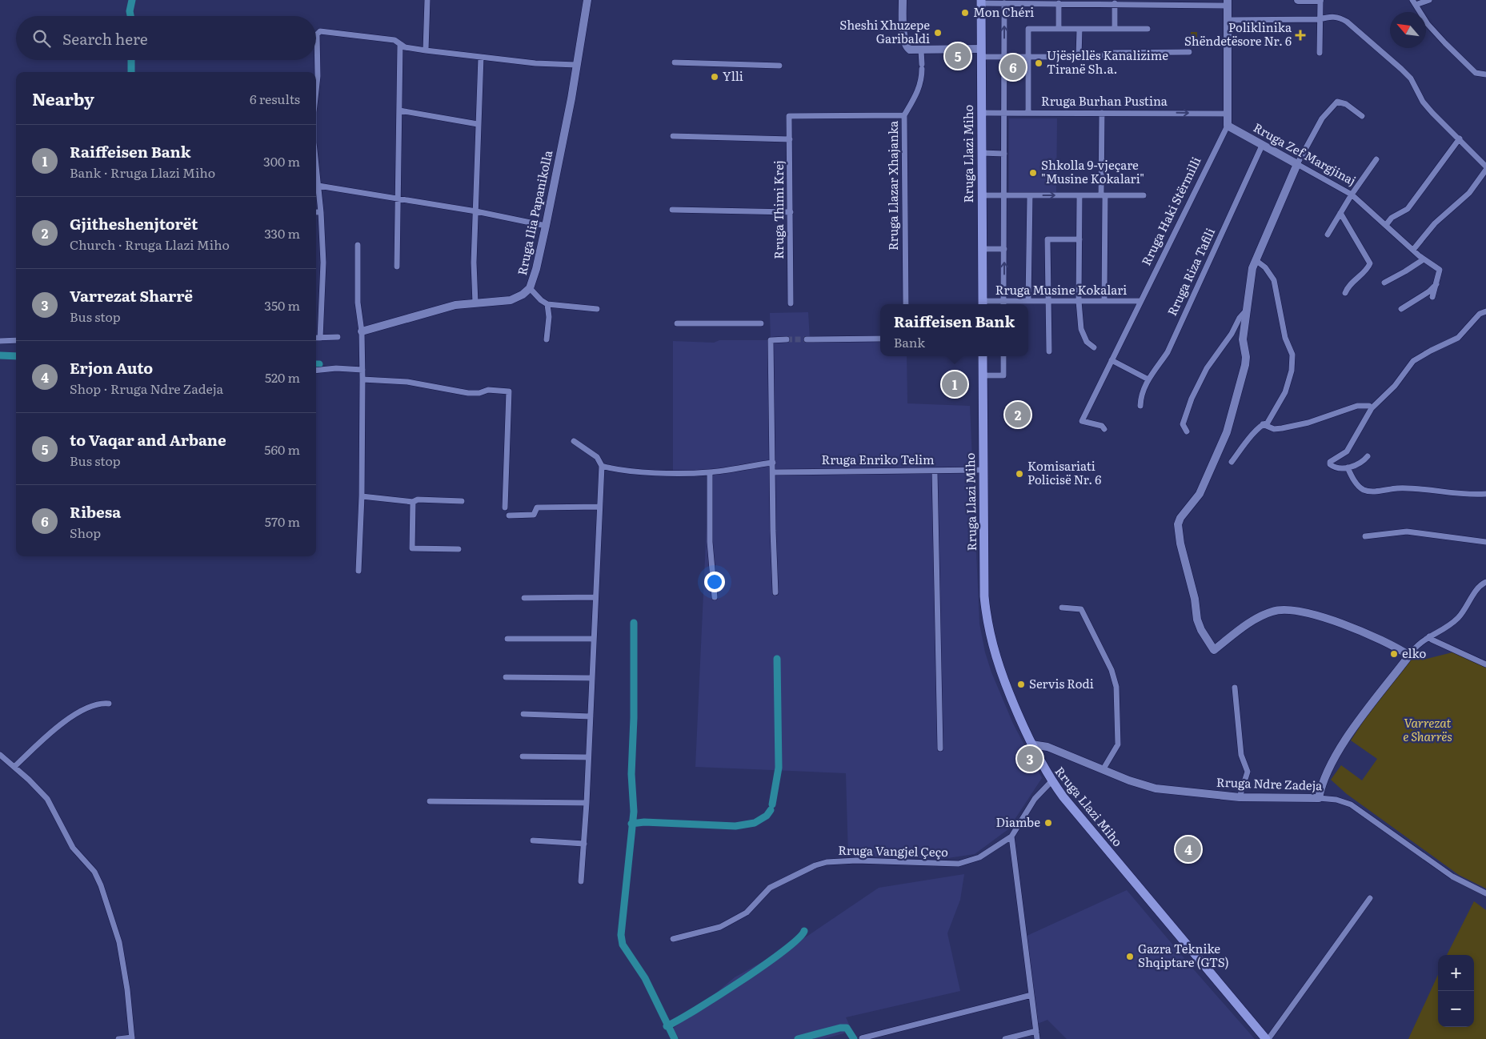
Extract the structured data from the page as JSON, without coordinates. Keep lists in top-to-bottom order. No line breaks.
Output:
{"streets":{"main road":["Rruga Llazi Miho"],"street":["Rruga Burhan Pustina","Rruga Zef Margjinaj","Rruga Llazar Xhajanka","Rruga Thimi Krej","Rruga Haki Stërmilli","Rruga Ilia Papanikolla","Rruga Riza Tafili","Rruga Musine Kokalari","Rruga Enriko Telim","Rruga Ndre Zadeja","Rruga Vangjel Çeço"]},"crossings":[["Rruga Burhan Pustina","Rruga Llazi Miho"],["Rruga Burhan Pustina","Rruga Haki Stërmilli"],["Rruga Llazi Miho","Rruga Musine Kokalari"],["Rruga Llazi Miho","Rruga Enriko Telim"],["Rruga Llazi Miho","Rruga Ndre Zadeja"],["Rruga Llazi Miho","Rruga Vangjel Çeço"],["Rruga Zef Margjinaj","Rruga Haki Stërmilli"],["Rruga Zef Margjinaj","Rruga Riza Tafili"],["Rruga Llazar Xhajanka","Rruga Thimi Krej"],["Rruga Haki Stërmilli","Rruga Musine Kokalari"]],"one_way":["Rruga Burhan Pustina"],"parks":["Varrezat e Sharrës"],"places":{"other":["Mon Chéri","Sheshi Xhuzepe Garibaldi","Ujësjellës Kanalizime Tiranë Sh.a.","Ylli","Shkolla 9-vjeçare \"Musine Kokalari\"","Komisariati Policisë Nr. 6","elko","Servis Rodi","Diambe","Gazra Teknike Shqiptare (GTS)"],"health":["Poliklinika Shëndetësore Nr. 6"]},"north":"top left","page":{"search":"Search here","pins":["5","6","1","2","3","4"],"heading":["Nearby","6 results"],"list":[{"mark":"1","name":"Raiffeisen Bank","note":"Bank · Rruga Llazi Miho","value":"300 m"},{"mark":"2","name":"Gjitheshenjtorët","note":"Church · Rruga Llazi Miho","value":"330 m"},{"mark":"3","name":"Varrezat Sharrë","note":"Bus stop","value":"350 m"},{"mark":"4","name":"Erjon Auto","note":"Shop · Rruga Ndre Zadeja","value":"520 m"},{"mark":"5","name":"to Vaqar and Arbane","note":"Bus stop","value":"560 m"},{"mark":"6","name":"Ribesa","note":"Shop","value":"570 m"}],"popup":["Raiffeisen Bank","Bank"],"map_buttons":["+","−"]}}
